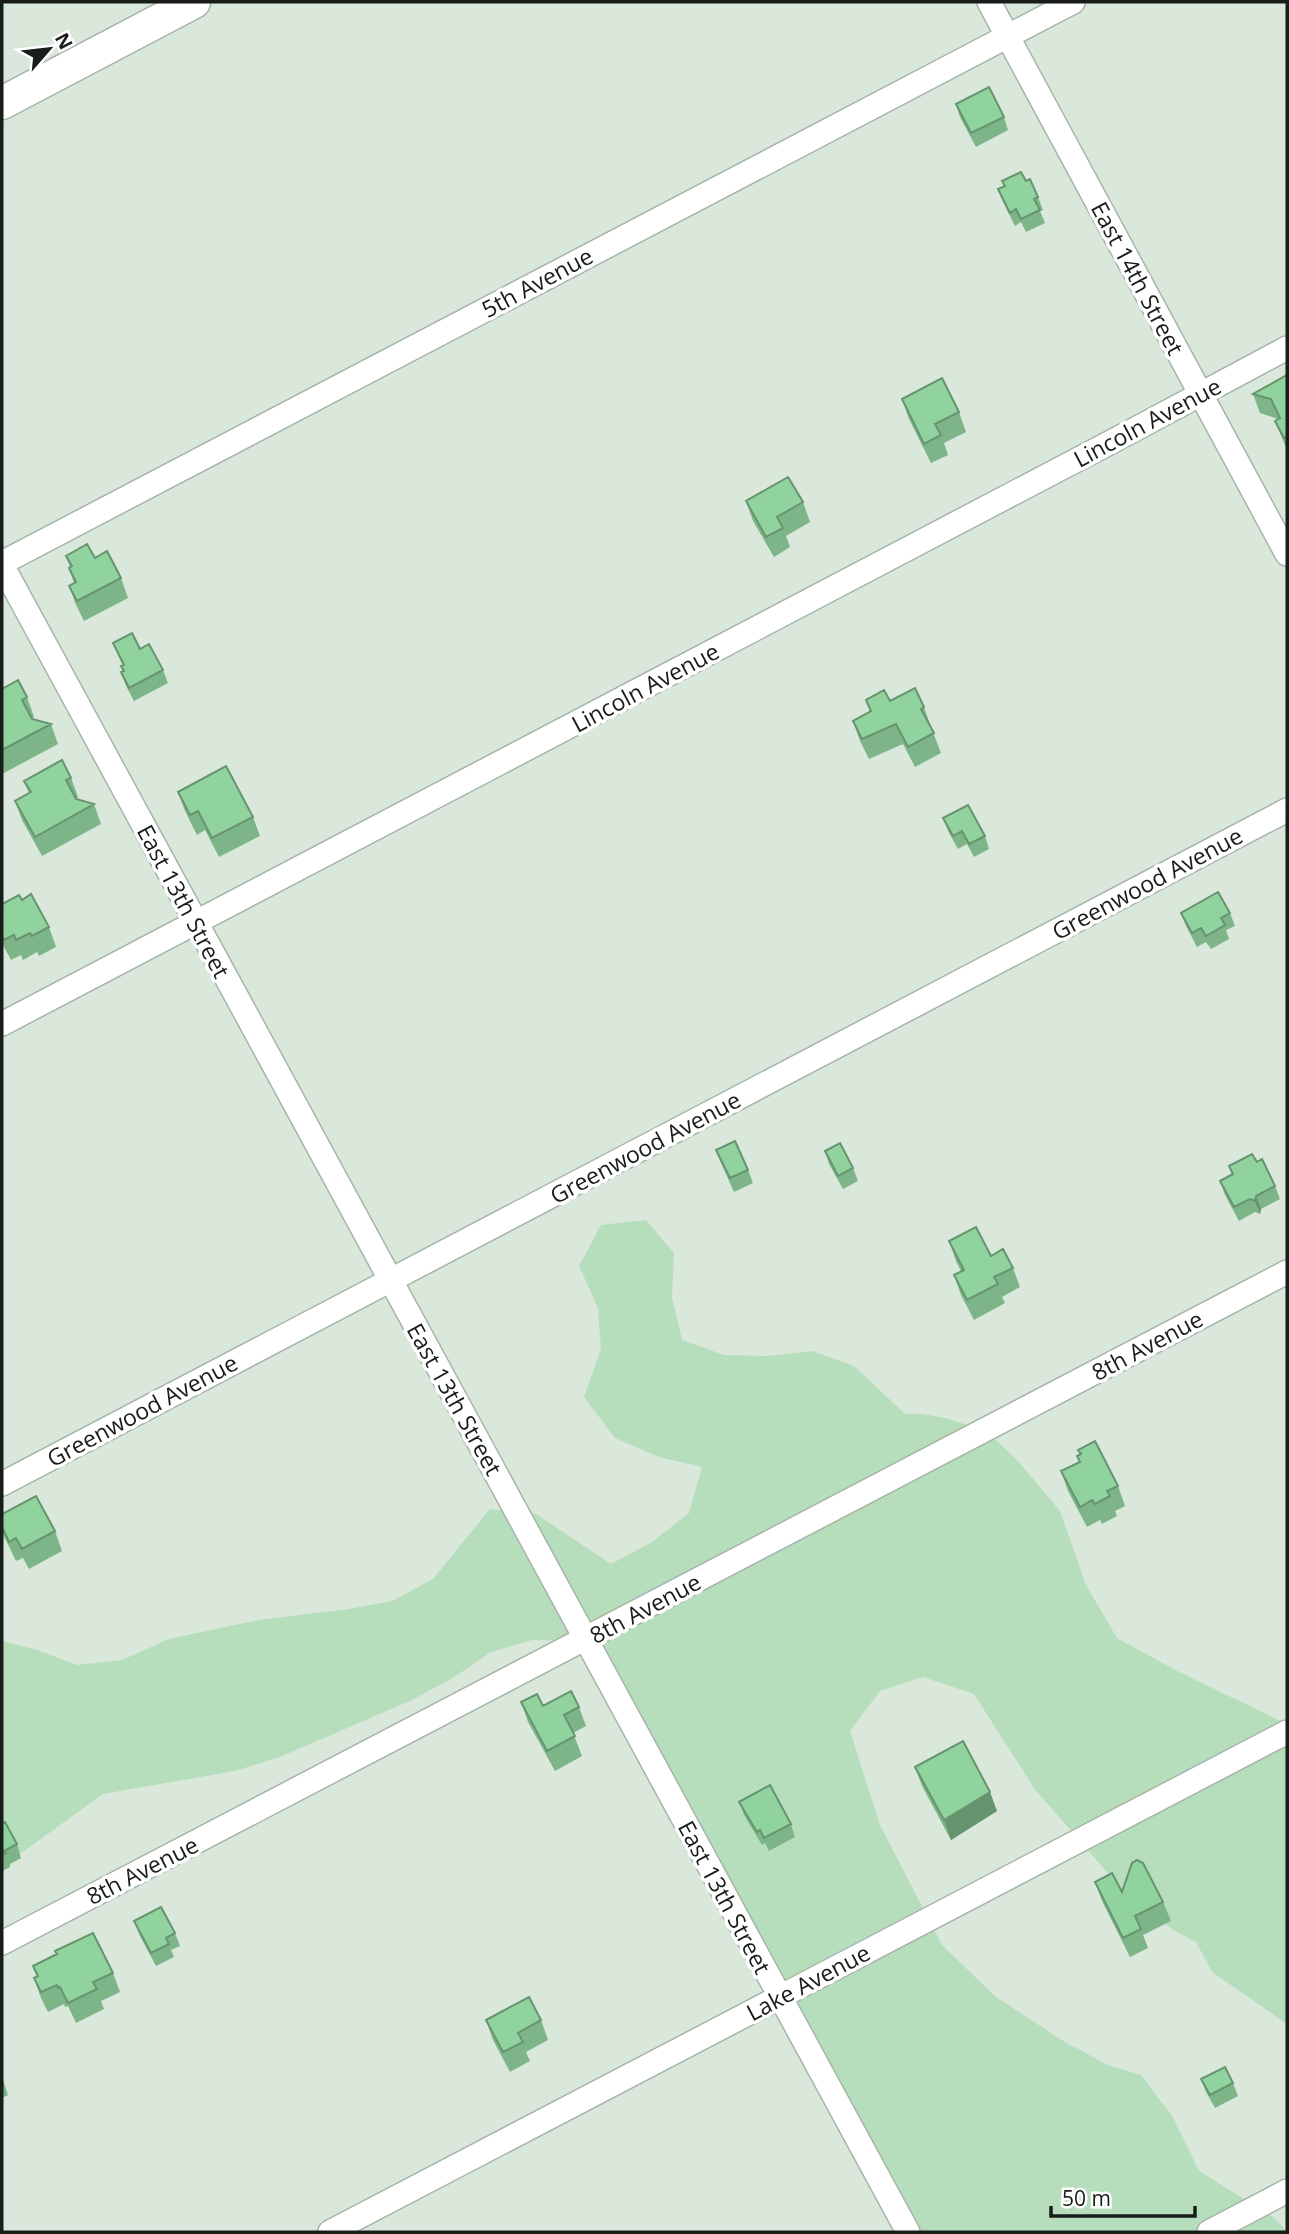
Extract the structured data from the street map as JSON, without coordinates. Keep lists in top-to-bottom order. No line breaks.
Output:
{"streets":{"street":["East 14th Street","5th Avenue","Lincoln Avenue","Greenwood Avenue","East 13th Street","8th Avenue","Lake Avenue"]},"crossings":[["East 14th Street","5th Avenue"],["East 14th Street","Lincoln Avenue"],["5th Avenue","East 13th Street"],["Lincoln Avenue","East 13th Street"],["Greenwood Avenue","East 13th Street"],["East 13th Street","8th Avenue"],["East 13th Street","Lake Avenue"]],"scale_bar":"50 m","north":"top right"}
